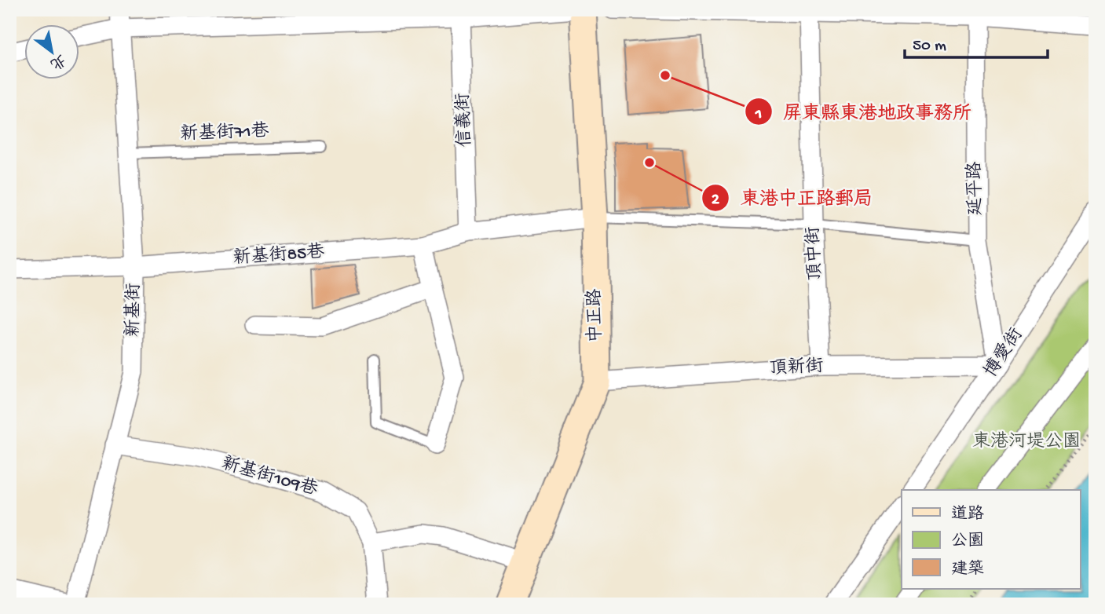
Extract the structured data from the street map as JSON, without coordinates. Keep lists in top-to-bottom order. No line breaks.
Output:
{"streets":{"main road":["中正路"],"street":["信義街","延平路","頂中街","新基街85巷","新基街","博愛街","頂新街","新基街109巷"],"lane":["新基街71巷"]},"crossings":[["信義街","新基街85巷"],["新基街71巷","新基街"],["延平路","博愛街"],["延平路","頂新街"],["頂中街","頂新街"],["新基街85巷","新基街"],["新基街85巷","中正路"],["新基街","新基街109巷"],["中正路","頂新街"],["博愛街","頂新街"]],"parks":["東港河堤公園"],"places":["屏東縣東港地政事務所","東港中正路郵局"],"legend":["道路","公園","建築"],"scale_bar":"50 m","north":"bottom right"}
